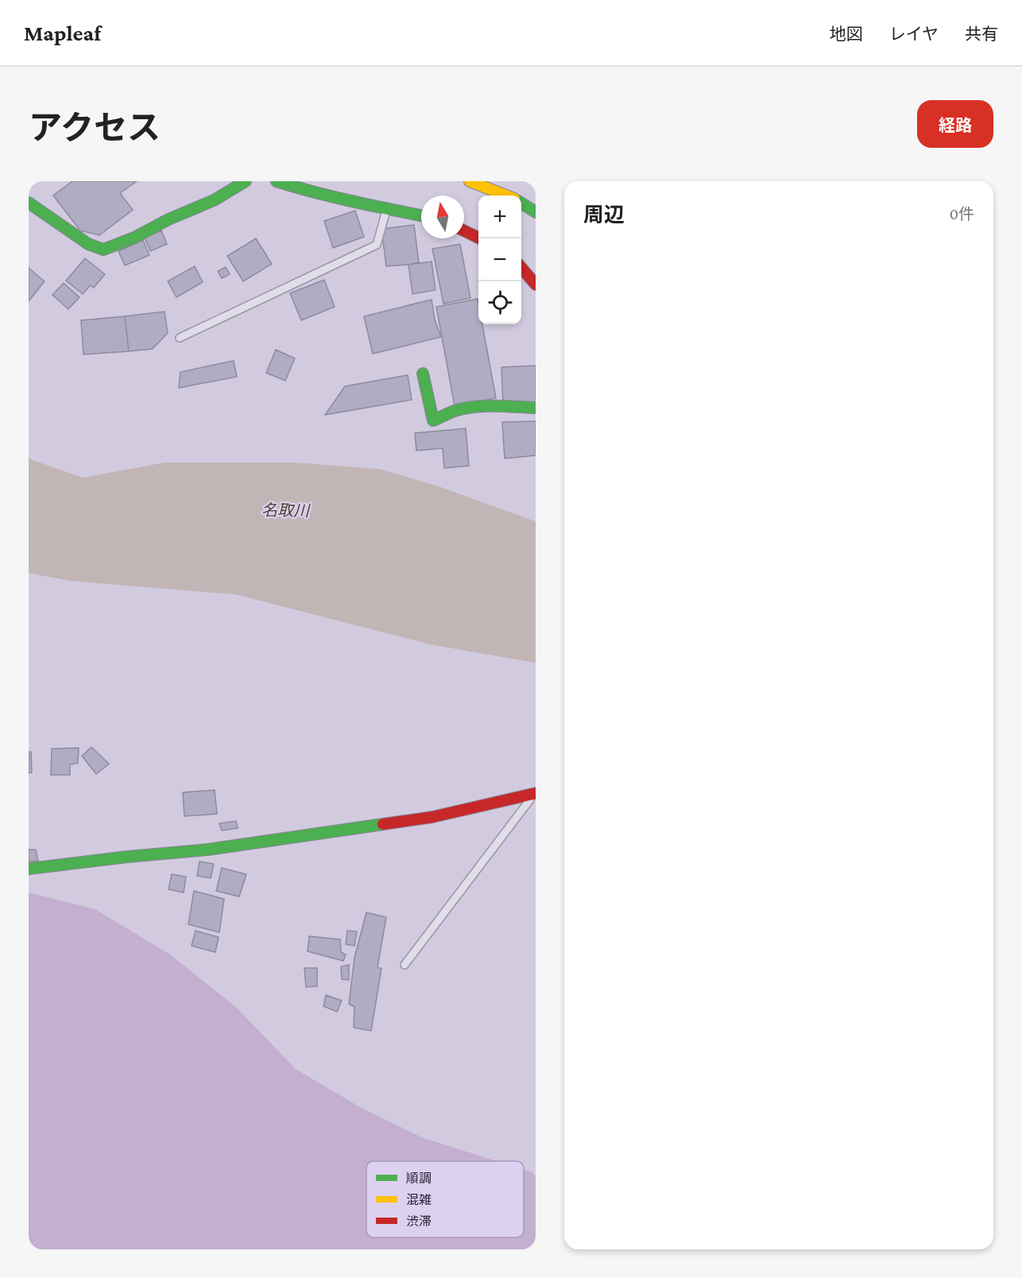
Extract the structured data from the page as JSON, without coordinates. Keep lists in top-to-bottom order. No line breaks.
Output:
{"water":["名取川"],"legend":["順調","混雑","渋滞"],"north":"top","page":{"header":"Mapleaf","nav":["地図","レイヤ","共有"],"title":"アクセス","buttons":"経路","heading":["周辺","0件"],"map_buttons":["+","−"]}}
